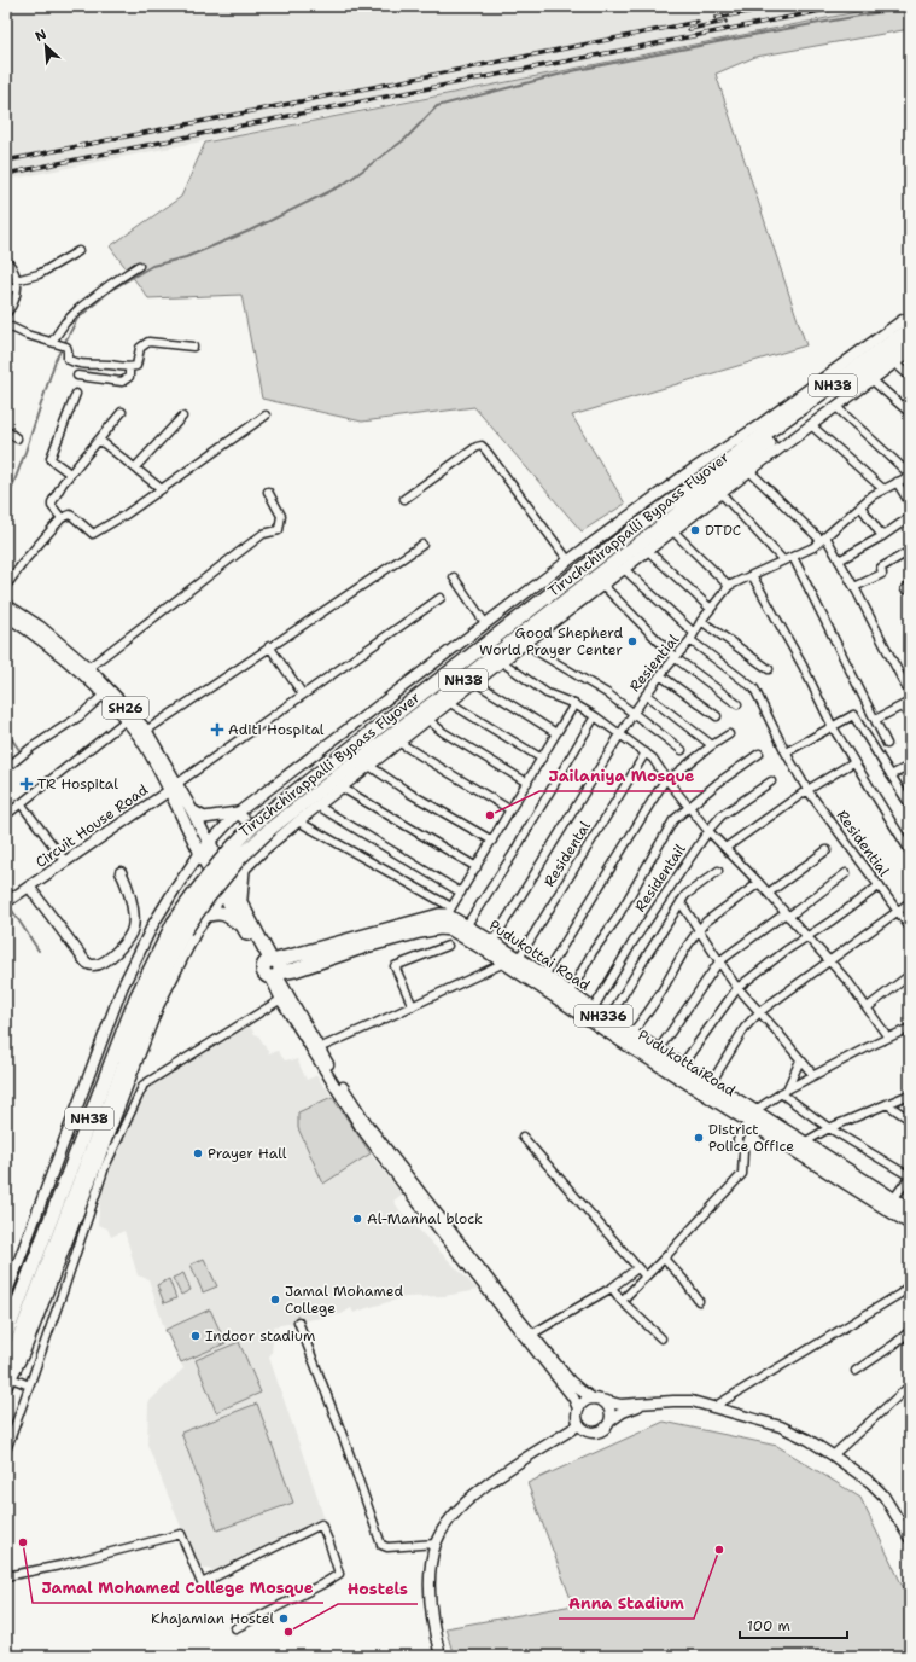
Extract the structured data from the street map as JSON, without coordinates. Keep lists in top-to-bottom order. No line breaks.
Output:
{"streets":{"highway":["NH38","Tiruchchirappalli Bypass Flyover","Pudukottai Road","NH336","PudukottaiRoad"],"main road":["SH26"],"street":["Resiential","Circuit House Road","Residential","Residental","Residentail"]},"crossings":[["Resiential","Residential"],["Resiential","Pudukottai Road"],["SH26","Circuit House Road"],["Residential","Pudukottai Road"],["Residental","Pudukottai Road"],["Residental","PudukottaiRoad"],["Residentail","Pudukottai Road"],["Pudukottai Road","PudukottaiRoad"]],"places":{"other":["DTDC","Good Shepherd World Prayer Center","Jailaniya Mosque","District Police Office","Prayer Hall","Al-Manhal block","Jamal Mohamed College","Indoor stadium","Jamal Mohamed College Mosque","Anna Stadium","Khajamian Hostel","Hostels"],"health":["Aditi Hospital","TR Hospital"]},"scale_bar":"100 m","north":"top left"}
